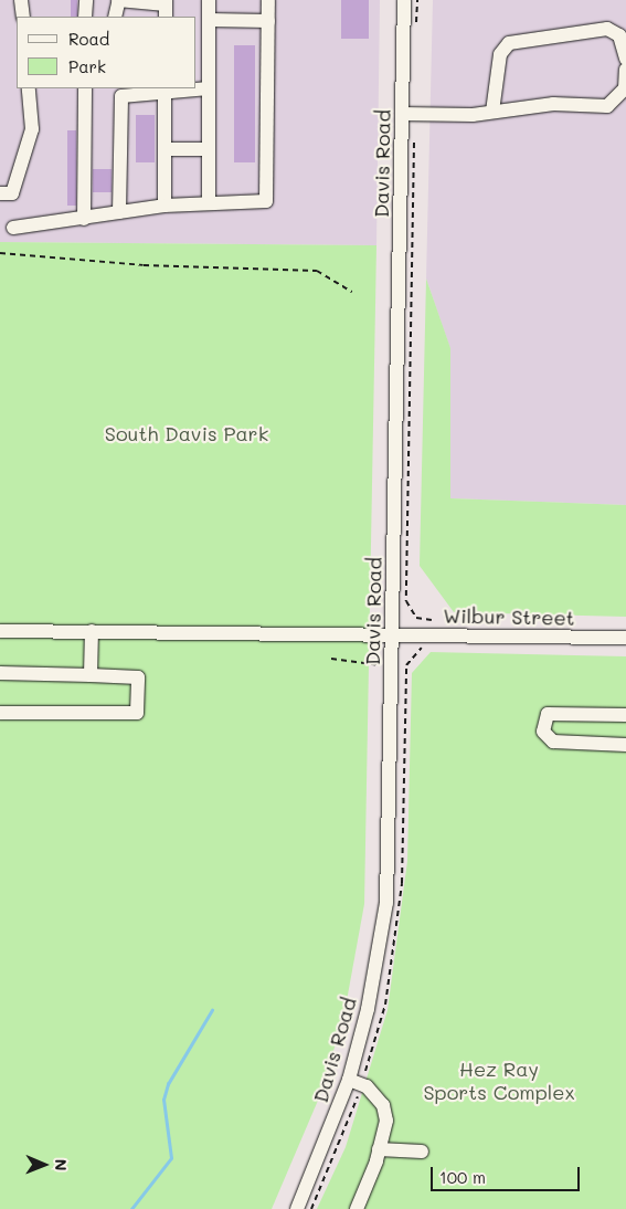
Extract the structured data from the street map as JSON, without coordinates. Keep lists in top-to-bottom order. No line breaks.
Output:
{"streets":{"street":["Davis Road","Wilbur Street"]},"crossings":[["Davis Road","Wilbur Street"]],"parks":["South Davis Park","Hez Ray Sports Complex"],"legend":["Road","Park"],"scale_bar":"100 m","north":"right"}
